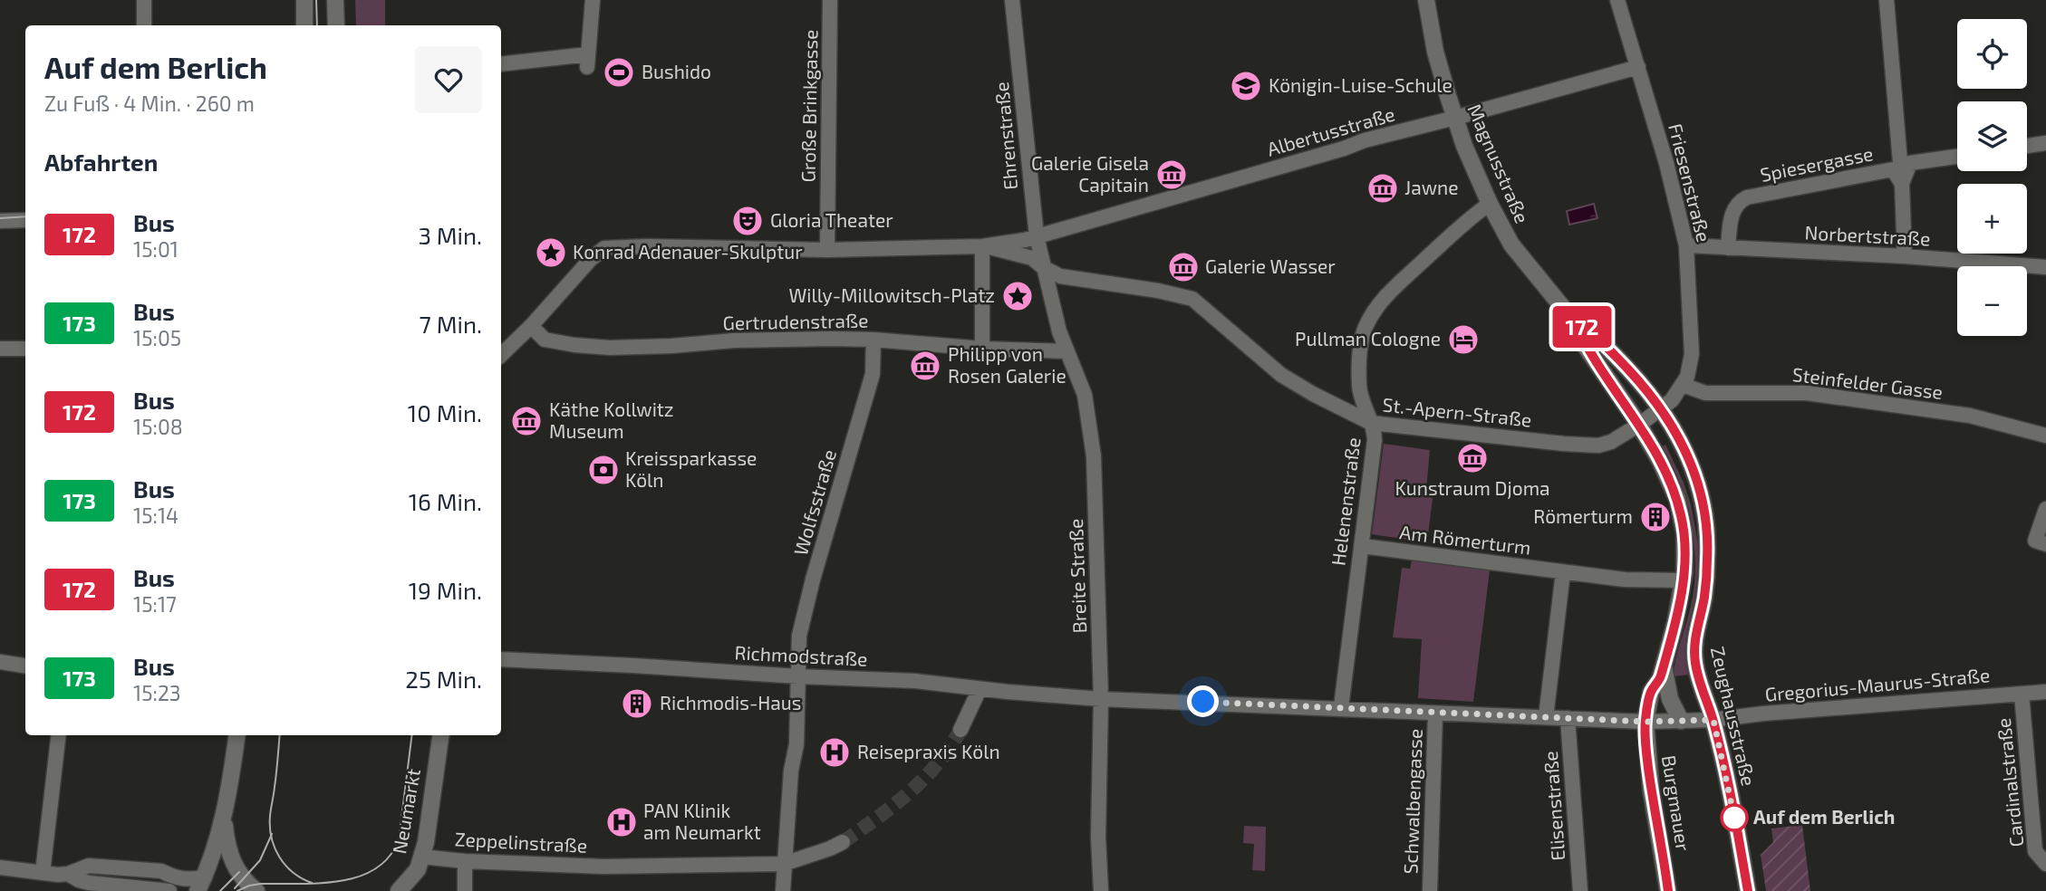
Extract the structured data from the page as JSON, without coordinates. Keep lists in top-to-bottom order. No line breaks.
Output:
{"streets":{"street":["Große Brinkgasse","Albertusstraße","Ehrenstraße","Magnusstraße","Spiesergasse","Friesenstraße","Norbertstraße","Gertrudenstraße","Steinfelder Gasse","St.-Apern-Straße","Helenenstraße","Wolfsstraße","Am Römerturm","Breite Straße","Richmodstraße","Gregorius-Maurus-Straße","Zeughausstraße","Cardinalstraße","Schwalbengasse","Burgmauer","Elisenstraße","Neumarkt","Zeppelinstraße"]},"crossings":[["Albertusstraße","Ehrenstraße"],["Albertusstraße","Magnusstraße"],["Albertusstraße","Friesenstraße"],["Albertusstraße","St.-Apern-Straße"],["Ehrenstraße","St.-Apern-Straße"],["Ehrenstraße","Breite Straße"],["Magnusstraße","Friesenstraße"],["Magnusstraße","St.-Apern-Straße"],["Magnusstraße","Helenenstraße"],["Magnusstraße","Zeughausstraße"],["Spiesergasse","Norbertstraße"],["Friesenstraße","Norbertstraße"],["Friesenstraße","Steinfelder Gasse"],["Friesenstraße","Zeughausstraße"],["Gertrudenstraße","Wolfsstraße"],["Gertrudenstraße","Breite Straße"],["St.-Apern-Straße","Helenenstraße"],["St.-Apern-Straße","Breite Straße"],["Helenenstraße","Am Römerturm"],["Wolfsstraße","Richmodstraße"],["Wolfsstraße","Zeppelinstraße"],["Breite Straße","Richmodstraße"],["Gregorius-Maurus-Straße","Zeughausstraße"],["Gregorius-Maurus-Straße","Cardinalstraße"],["Neumarkt","Zeppelinstraße"]],"places":{"sports":["Bushido"],"school or university":["Königin-Luise-Schule"],"museum":["Galerie Gisela Capitain","Jawne","Galerie Wasser","Philipp von Rosen Galerie","Käthe Kollwitz Museum","Kunstraum Djoma"],"theatre":["Gloria Theater"],"place":["Konrad Adenauer-Skulptur","Willy-Millowitsch-Platz"],"hotel":["Pullman Cologne"],"bank":["Kreissparkasse Köln"],"building":["Römerturm","Richmodis-Haus"],"hospital":["Reisepraxis Köln","PAN Klinik am Neumarkt"],"other":["Auf dem Berlich"]},"lines":["bus line 172"],"page":{"on_map":"172","map_buttons":["+","−"],"heading":[["Auf dem Berlich","Zu Fuß · 4 Min. · 260 m"],"Abfahrten"],"list":[{"mark":"172","name":"Bus","note":"15:01","value":"3 Min."},{"mark":"173","name":"Bus","note":"15:05","value":"7 Min."},{"mark":"172","name":"Bus","note":"15:08","value":"10 Min."},{"mark":"173","name":"Bus","note":"15:14","value":"16 Min."},{"mark":"172","name":"Bus","note":"15:17","value":"19 Min."},{"mark":"173","name":"Bus","note":"15:23","value":"25 Min."}]}}
